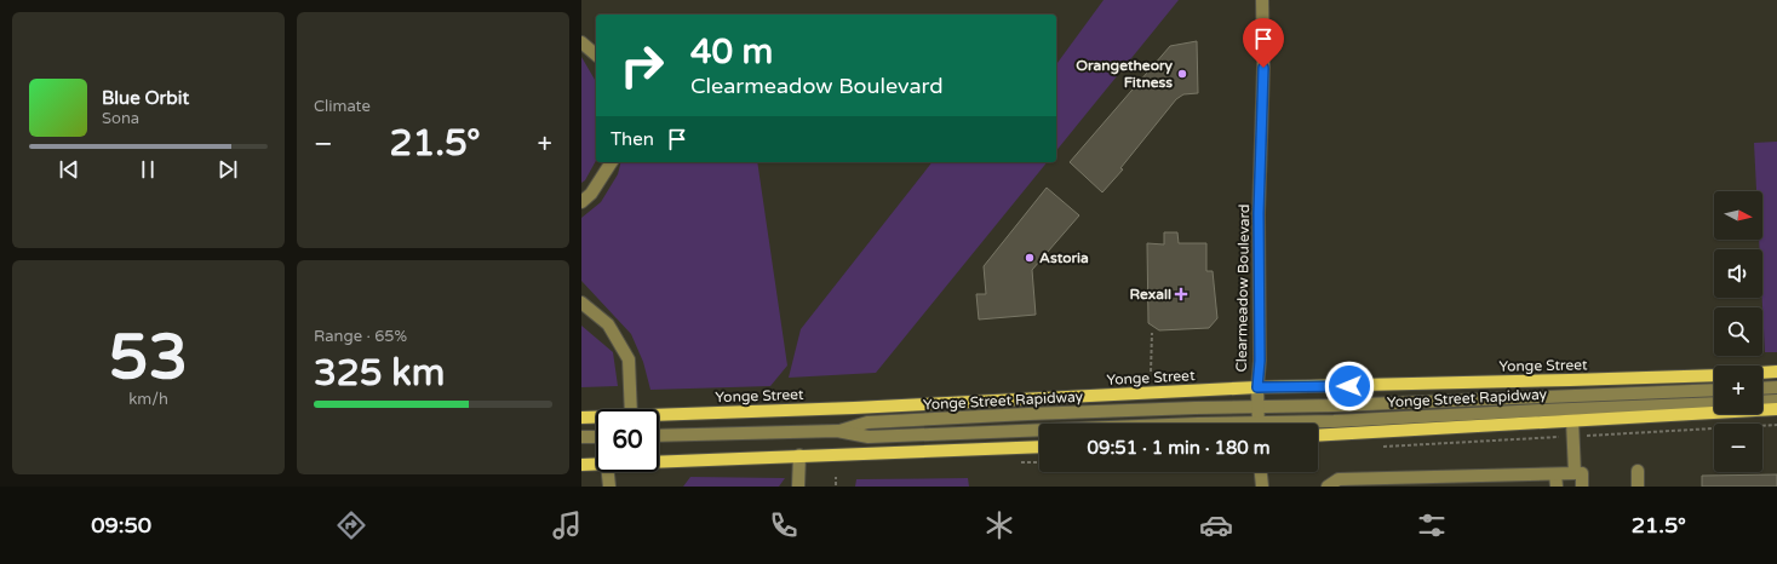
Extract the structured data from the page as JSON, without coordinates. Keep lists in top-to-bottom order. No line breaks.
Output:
{"streets":{"main road":["Yonge Street"],"street":["Clearmeadow Boulevard","Yonge Street Rapidway"]},"crossings":[["Clearmeadow Boulevard","Yonge Street"],["Clearmeadow Boulevard","Yonge Street Rapidway"]],"places":{"other":["Orangetheory Fitness","Astoria"],"health":["Rexall"]},"north":"right","page":{"tile":["Climate",["53","km/h"],["Range · 65%","325 km"]],"turn":["40 m","Clearmeadow Boulevard"],"song":["Blue Orbit","Sona"],"then":"Then","heat":["−","21.5°","+"],"map_buttons":["+","−"],"limit":"60","trip":"09:51 · 1 min · 180 m","tabs":["09:50","21.5°"]}}
